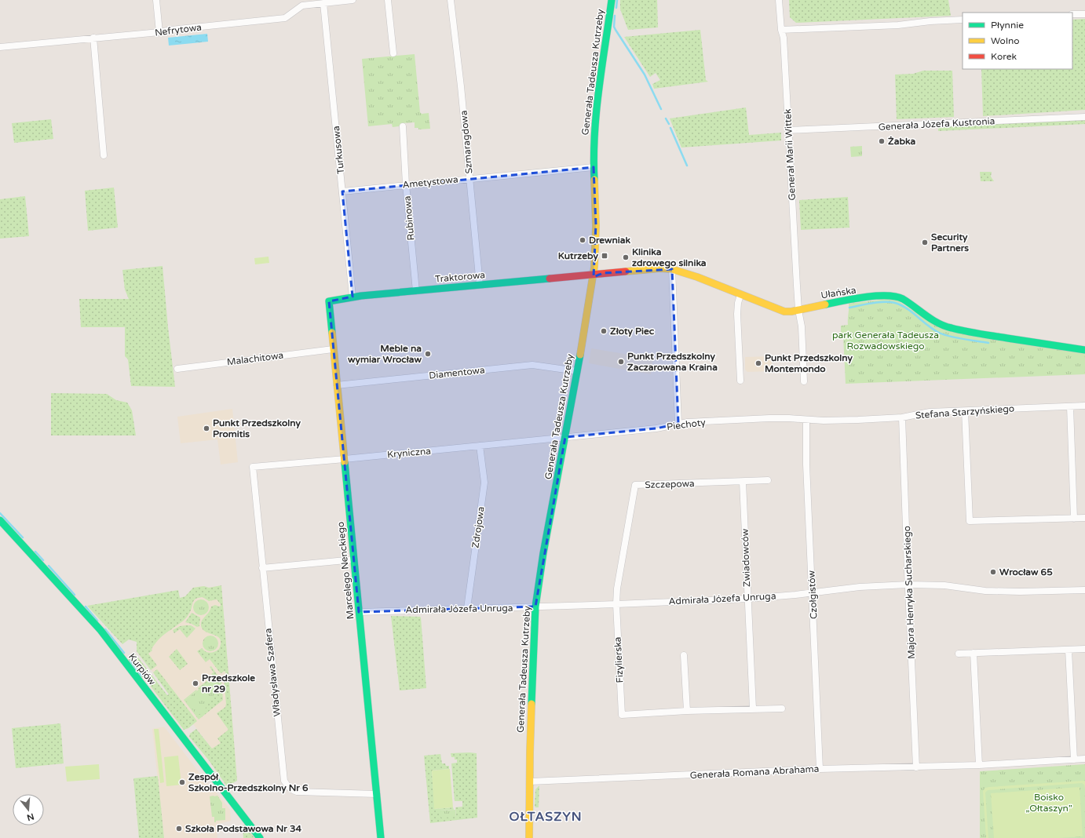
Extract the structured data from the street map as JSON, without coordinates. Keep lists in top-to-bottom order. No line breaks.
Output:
{"streets":{"street":["Nefrytowa","Generała Tadeusza Kutrzeby","Generała Józefa Kustronia","Szmaragdowa","Turkusowa","Generał Marii Wittek","Ametystowa","Rubinowa","Traktorowa","Ułańska","Malachitowa","Diamentowa","Stefana Starzyńskiego","Piechoty","Kryniczna","Szczepowa","Zdrojowa","Zwiadowców","Marcelego Nenckiego","Majora Henryka Sucharskiego","Czołgistów","Admirała Józefa Unruga","Fizylierska","Kurpiów","Władysława Szafera","Generała Romana Abrahama"]},"crossings":[["Nefrytowa","Turkusowa"],["Generała Tadeusza Kutrzeby","Ametystowa"],["Generała Tadeusza Kutrzeby","Traktorowa"],["Generała Tadeusza Kutrzeby","Ułańska"],["Generała Tadeusza Kutrzeby","Diamentowa"],["Generała Tadeusza Kutrzeby","Piechoty"],["Generała Tadeusza Kutrzeby","Kryniczna"],["Generała Tadeusza Kutrzeby","Admirała Józefa Unruga"],["Generała Tadeusza Kutrzeby","Generała Romana Abrahama"],["Generała Józefa Kustronia","Generał Marii Wittek"],["Szmaragdowa","Ametystowa"],["Szmaragdowa","Traktorowa"],["Turkusowa","Ametystowa"],["Turkusowa","Traktorowa"],["Generał Marii Wittek","Ułańska"],["Ametystowa","Rubinowa"],["Rubinowa","Traktorowa"],["Traktorowa","Ułańska"],["Traktorowa","Marcelego Nenckiego"],["Malachitowa","Marcelego Nenckiego"],["Diamentowa","Marcelego Nenckiego"],["Stefana Starzyńskiego","Piechoty"],["Stefana Starzyńskiego","Majora Henryka Sucharskiego"],["Stefana Starzyńskiego","Czołgistów"],["Piechoty","Kryniczna"],["Piechoty","Czołgistów"],["Kryniczna","Zdrojowa"],["Kryniczna","Marcelego Nenckiego"],["Kryniczna","Władysława Szafera"],["Szczepowa","Zwiadowców"],["Szczepowa","Admirała Józefa Unruga"],["Szczepowa","Fizylierska"],["Zdrojowa","Admirała Józefa Unruga"],["Zwiadowców","Admirała Józefa Unruga"],["Marcelego Nenckiego","Admirała Józefa Unruga"],["Marcelego Nenckiego","Władysława Szafera"],["Majora Henryka Sucharskiego","Admirała Józefa Unruga"],["Majora Henryka Sucharskiego","Generała Romana Abrahama"],["Czołgistów","Admirała Józefa Unruga"],["Czołgistów","Generała Romana Abrahama"],["Admirała Józefa Unruga","Fizylierska"]],"districts":["OŁTASZYN"],"parks":["park Generała Tadeusza Rozwadowskiego","Boisko „Ołtaszyn”"],"places":{"other":["Żabka","Drewniak","Security Partners","Klinika zdrowego silnika","Złoty Piec","Meble na wymiar Wrocław","Punkt Przedszkolny Zaczarowana Kraina","Punkt Przedszkolny Montemondo","Punkt Przedszkolny Promitis","Wrocław 65","Przedszkole nr 29","Zespół Szkolno-Przedszkolny Nr 6","Szkoła Podstawowa Nr 34"],"transit":["Kutrzeby"]},"legend":["Płynnie","Wolno","Korek"],"north":"bottom"}
